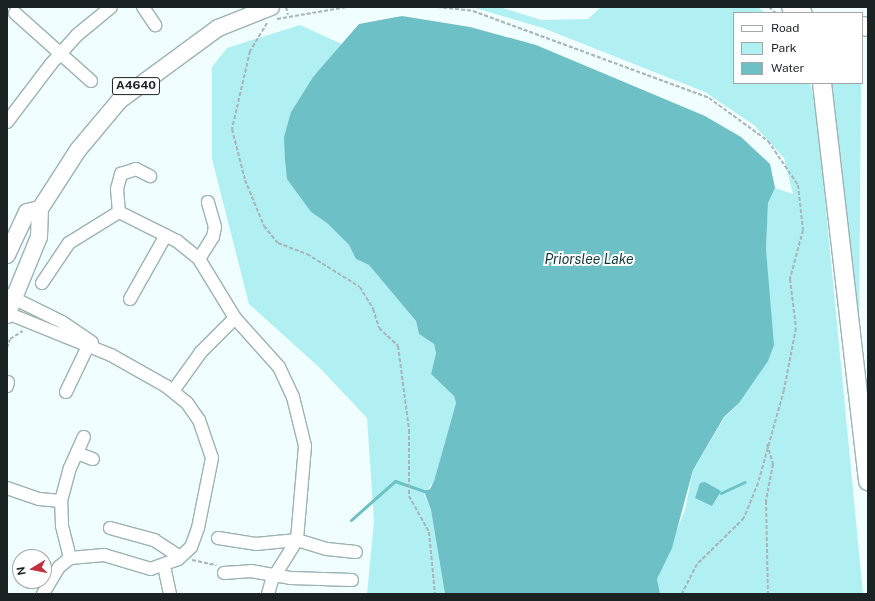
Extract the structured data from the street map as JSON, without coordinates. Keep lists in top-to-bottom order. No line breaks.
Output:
{"streets":{"main road":["A4640"]},"water":["Priorslee Lake"],"legend":["Road","Park","Water"],"north":"left"}
